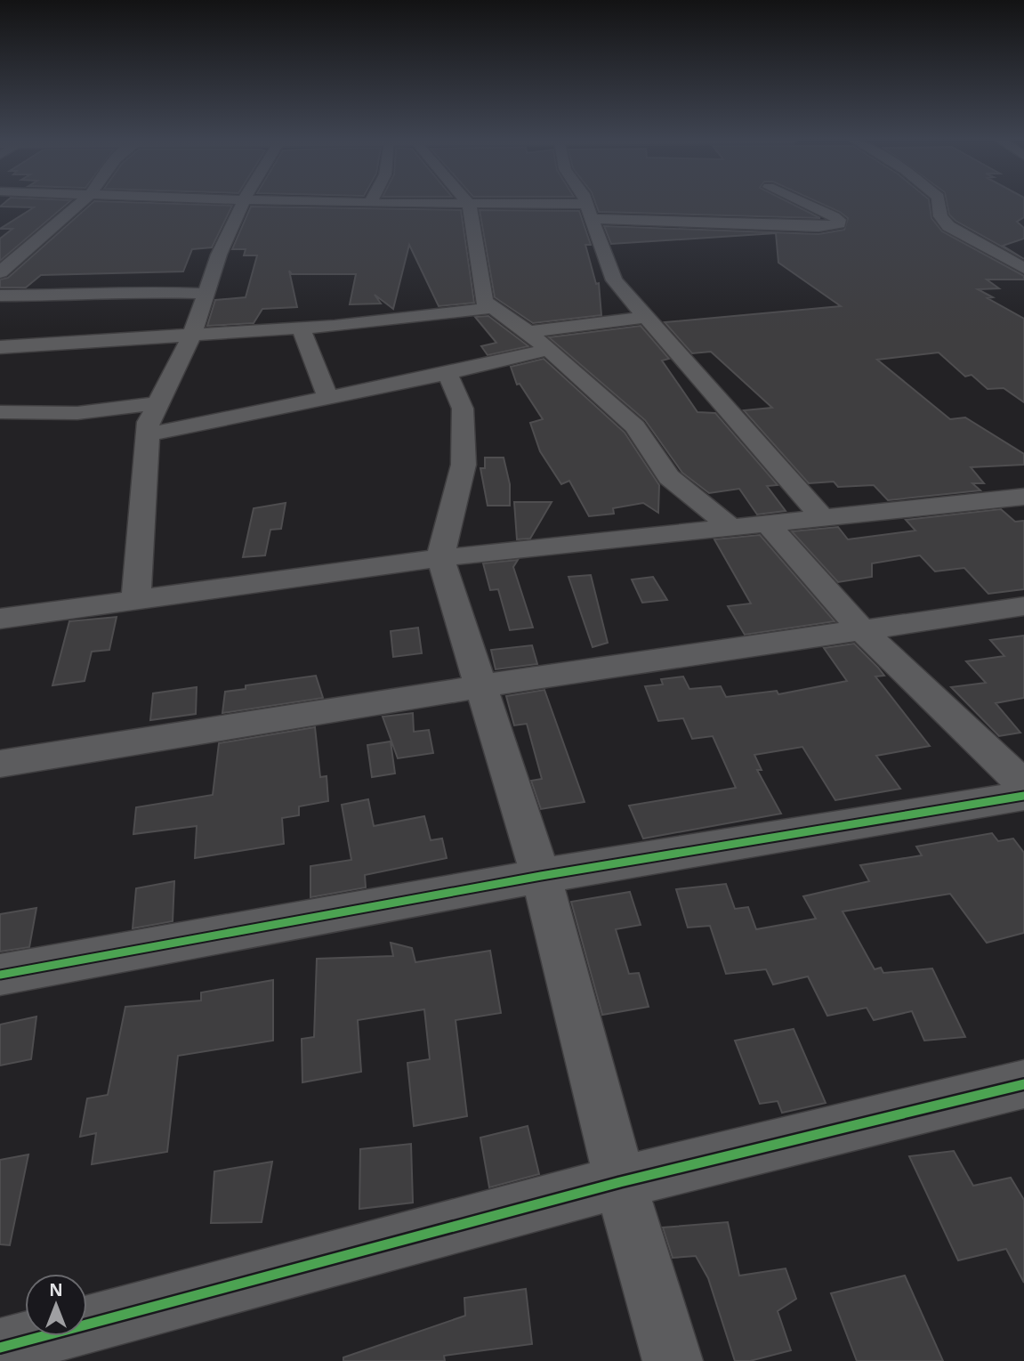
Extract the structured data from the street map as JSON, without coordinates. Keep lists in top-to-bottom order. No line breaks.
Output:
{"north":"top"}
